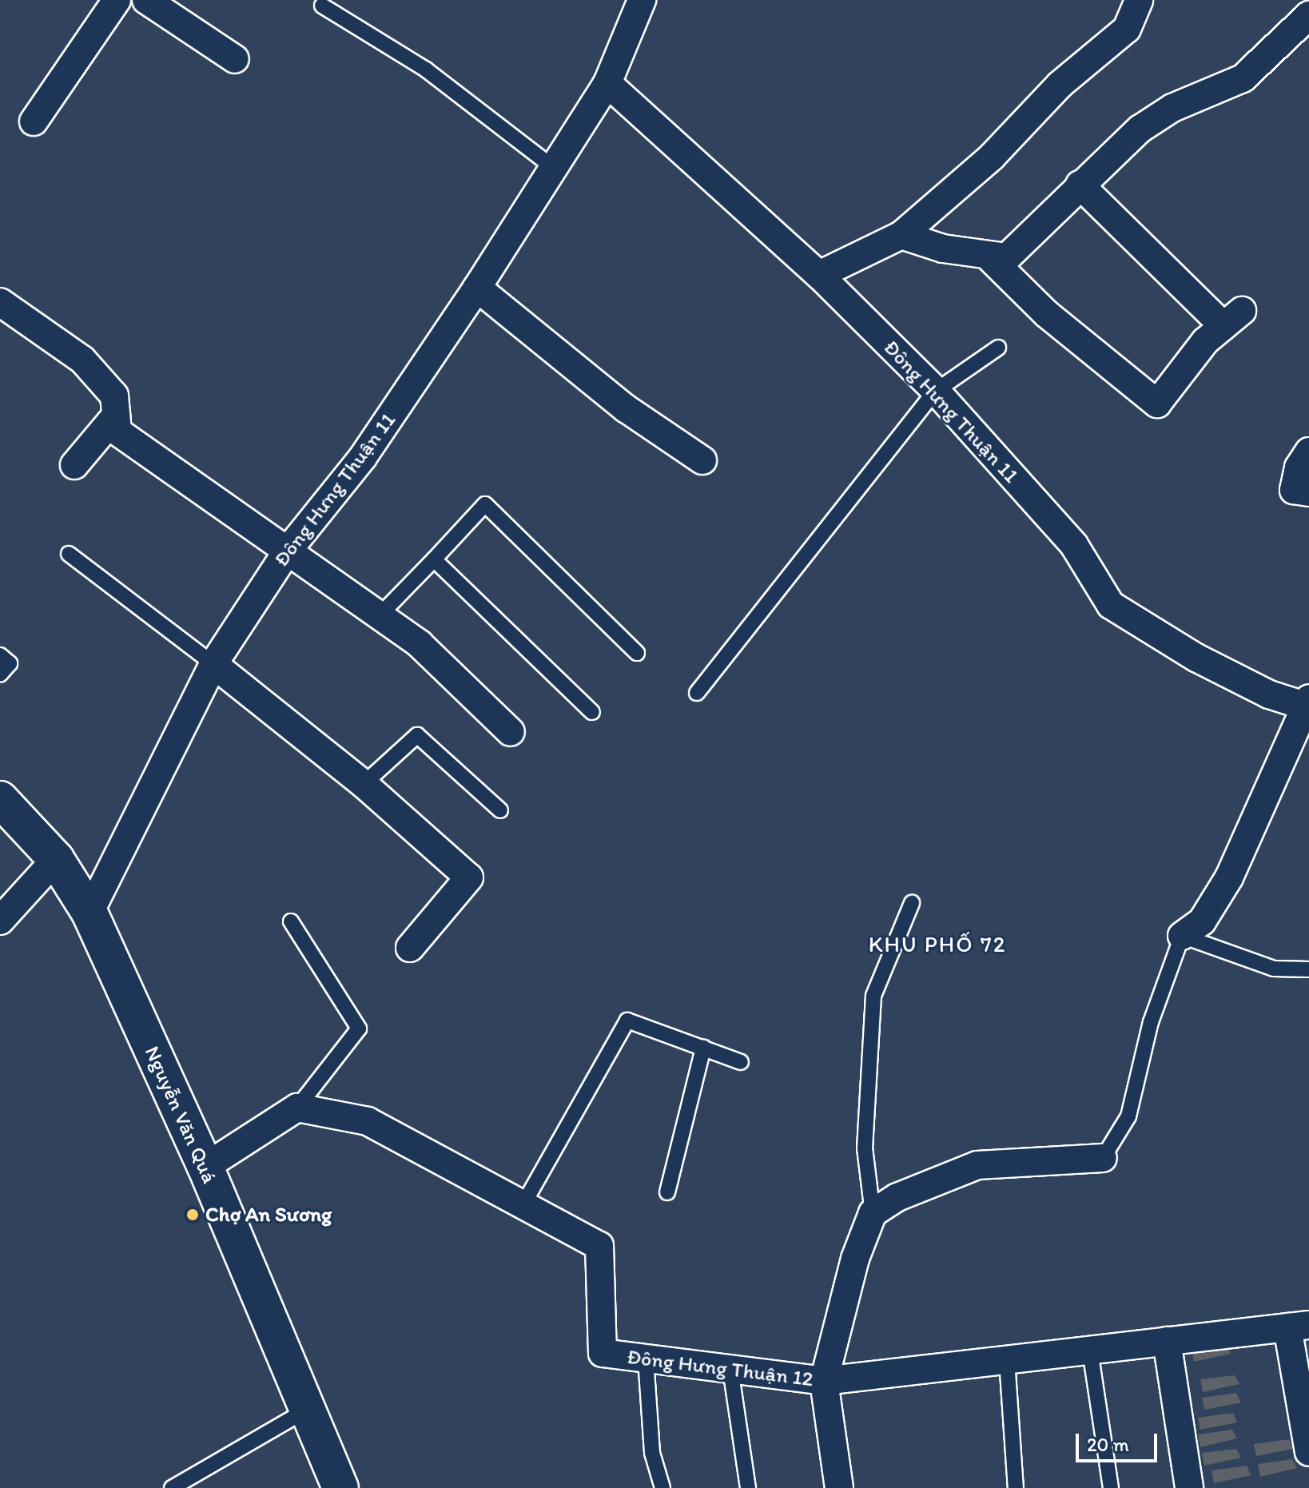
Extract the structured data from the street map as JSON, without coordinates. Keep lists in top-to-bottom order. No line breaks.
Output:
{"streets":{"main road":["Nguyễn Văn Quá"],"street":["Đông Hưng Thuận 11","Đông Hưng Thuận 12"]},"crossings":[["Đông Hưng Thuận 11","Nguyễn Văn Quá"]],"districts":["KHU PHỐ 72"],"places":["Chợ An Sương"],"scale_bar":"20 m"}
